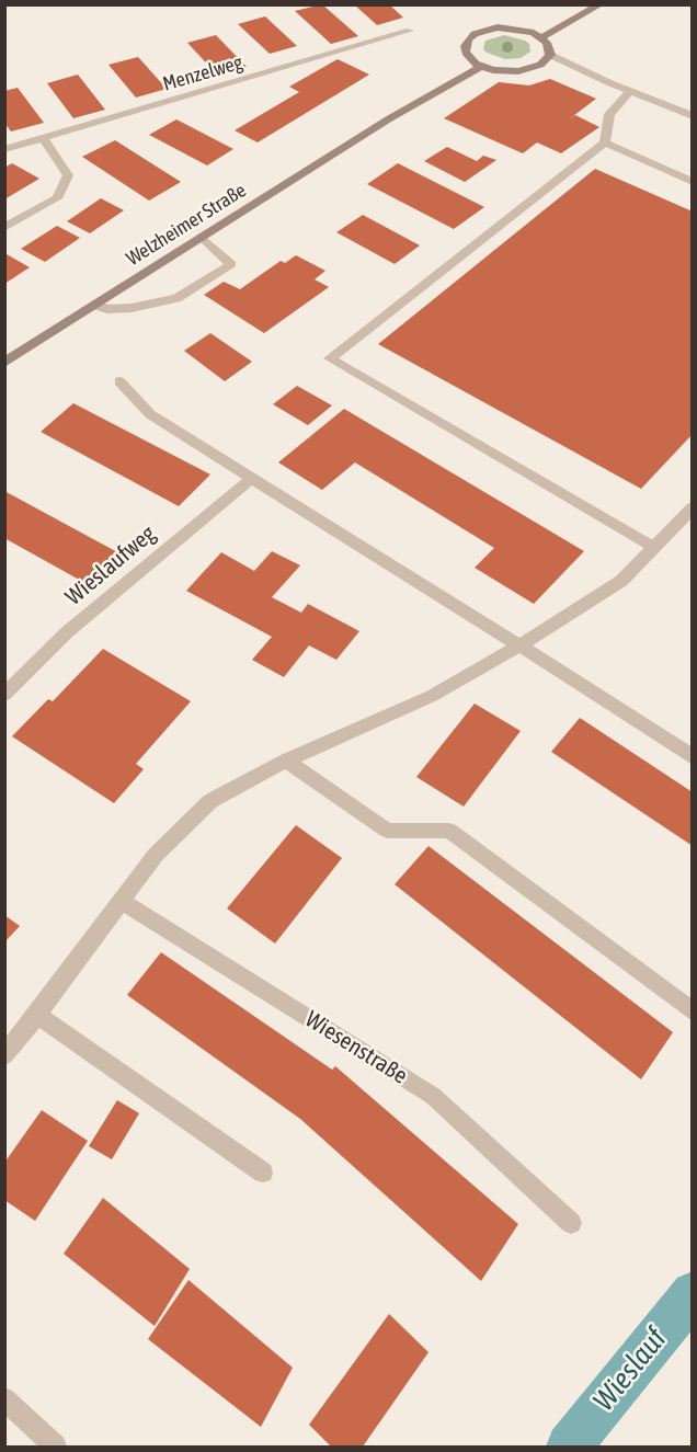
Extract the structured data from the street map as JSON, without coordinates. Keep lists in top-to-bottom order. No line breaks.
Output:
{"streets":{"main road":["Welzheimer Straße"],"street":["Menzelweg","Wieslaufweg","Wiesenstraße"]},"water":["Wieslauf"]}
